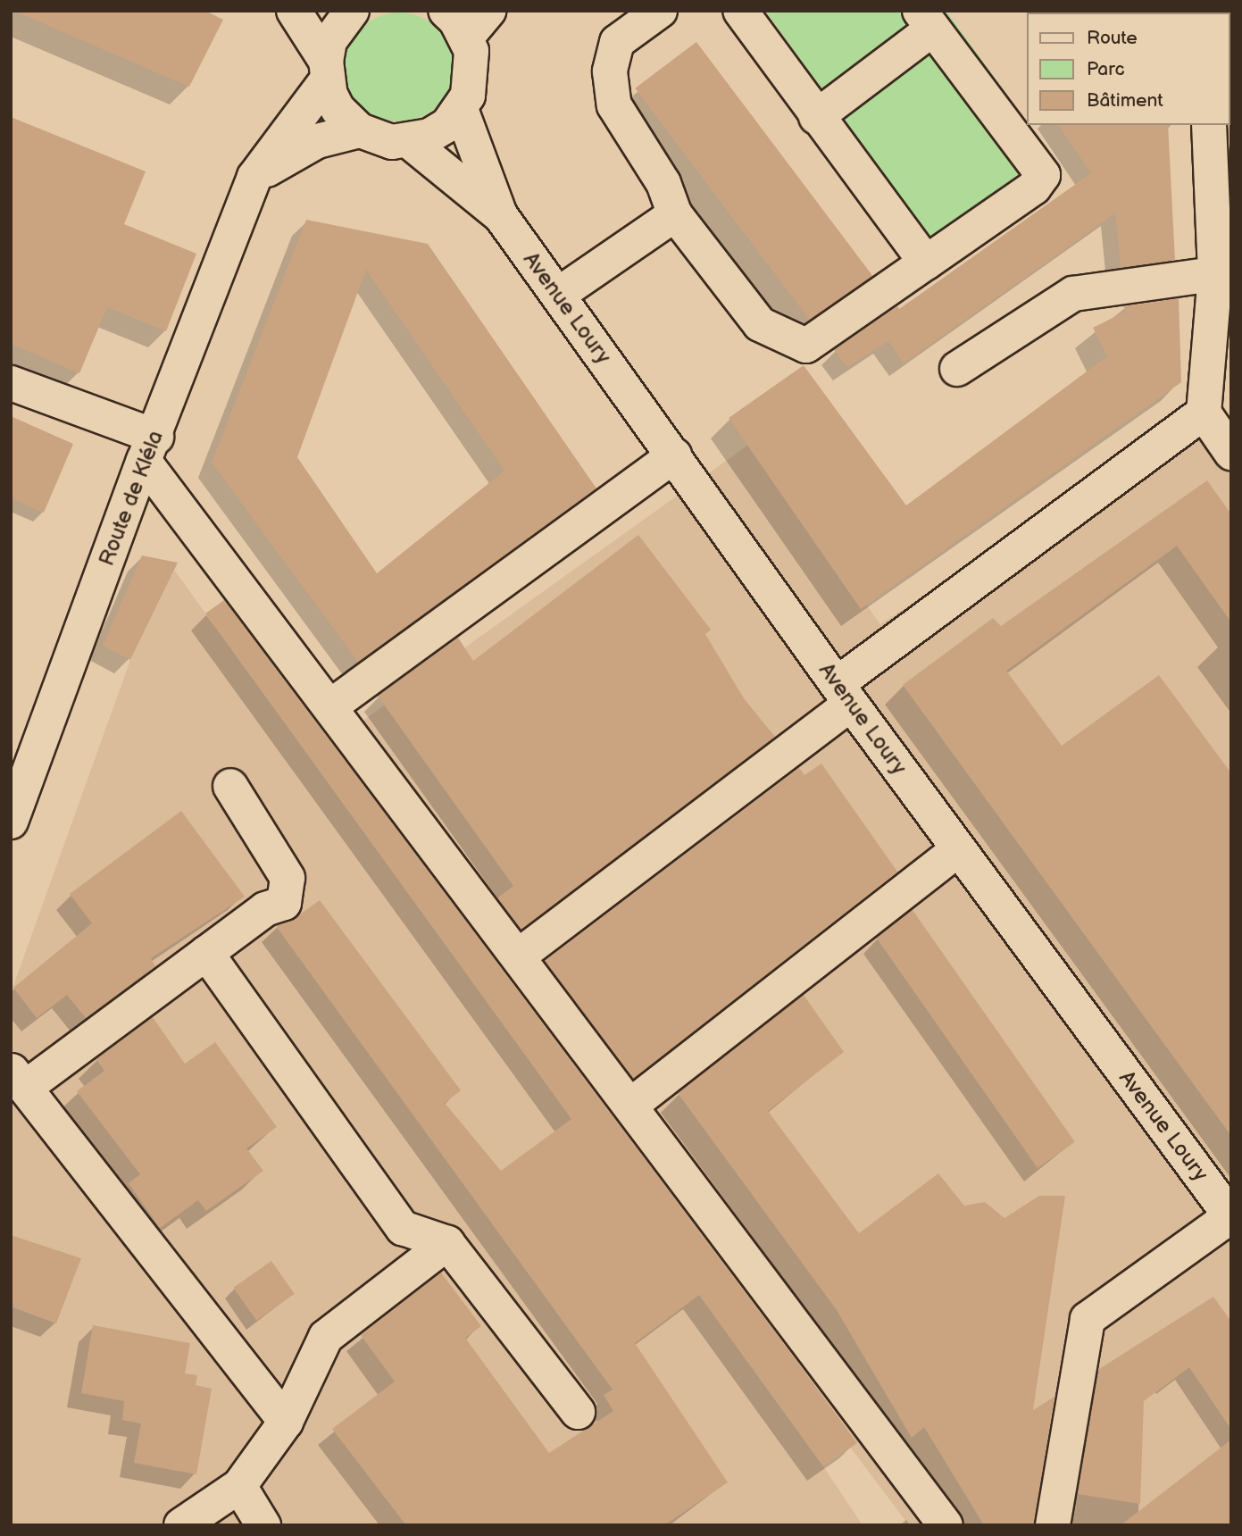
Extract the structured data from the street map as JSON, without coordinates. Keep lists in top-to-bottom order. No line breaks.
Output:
{"streets":{"main road":["Avenue Loury","Route de Kléla"]},"legend":["Route","Parc","Bâtiment"]}
